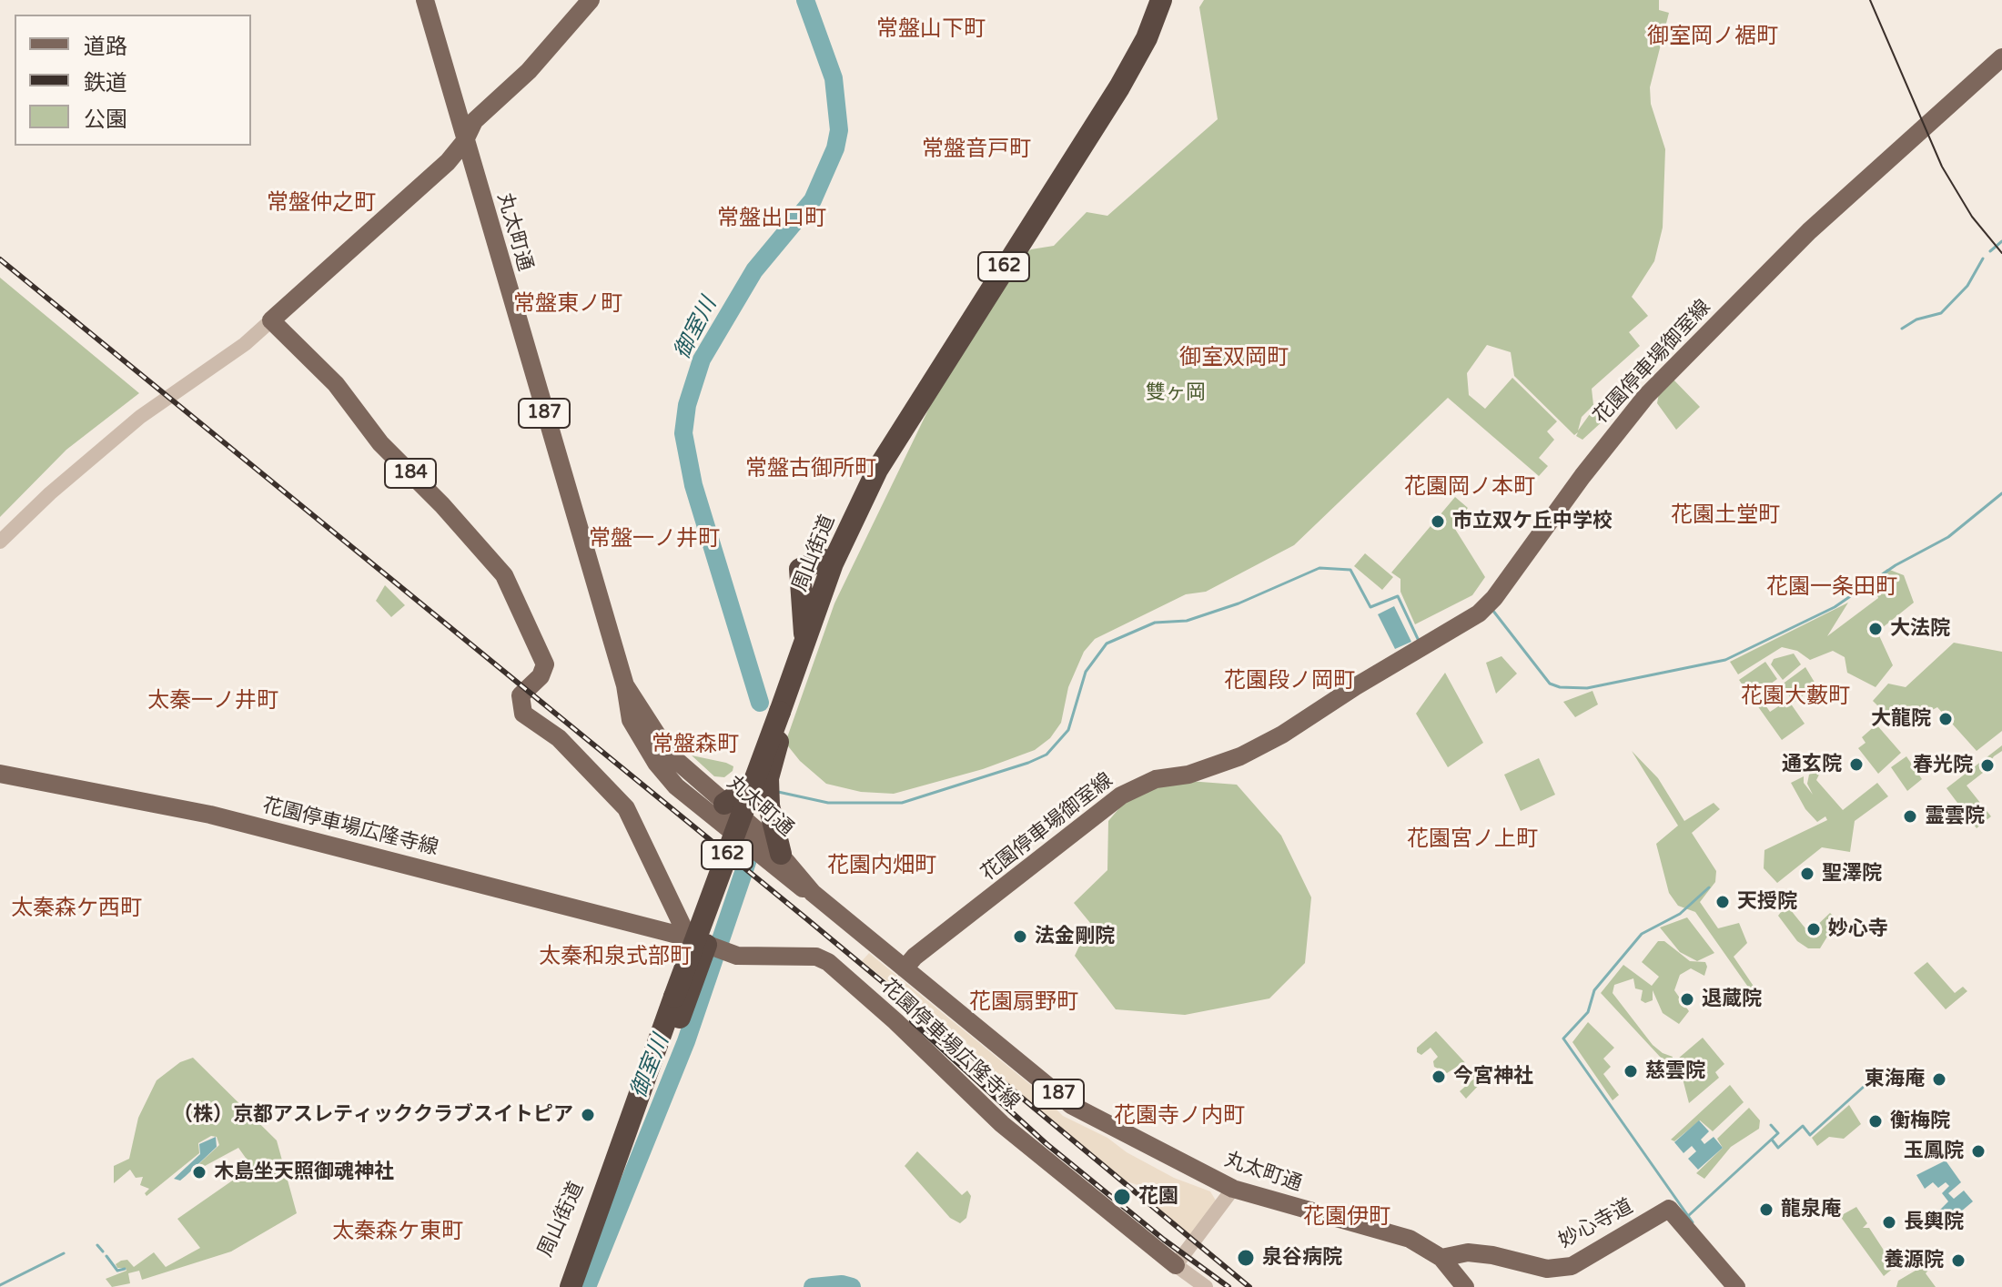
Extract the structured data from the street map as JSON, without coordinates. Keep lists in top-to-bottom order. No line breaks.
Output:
{"streets":{"highway":["162","周山街道"],"main road":["丸太町通","花園停車場御室線","187","184","花園停車場広隆寺線","妙心寺道"]},"crossings":[["丸太町通","花園停車場御室線"],["丸太町通","妙心寺道"],["184","花園停車場広隆寺線"]],"districts":["常盤山下町","御室岡ノ裾町","常盤音戸町","常盤仲之町","常盤出口町","常盤東ノ町","御室双岡町","常盤古御所町","花園岡ノ本町","花園土堂町","常盤一ノ井町","花園一条田町","花園段ノ岡町","花園大藪町","太秦一ノ井町","常盤森町","花園宮ノ上町","花園内畑町","太秦森ケ西町","太秦和泉式部町","花園扇野町","花園寺ノ内町","花園伊町","太秦森ケ東町"],"water":["御室川"],"parks":["雙ヶ岡"],"places":["市立双ケ丘中学校","大法院","大龍院","通玄院","春光院","霊雲院","聖澤院","天授院","妙心寺","法金剛院","退蔵院","慈雲院","今宮神社","東海庵","（株）京都アスレティッククラブスイトピア","衡梅院","玉鳳院","木島坐天照御魂神社","花園","龍泉庵","長輿院","泉谷病院","養源院"],"legend":["道路","鉄道","公園"]}
